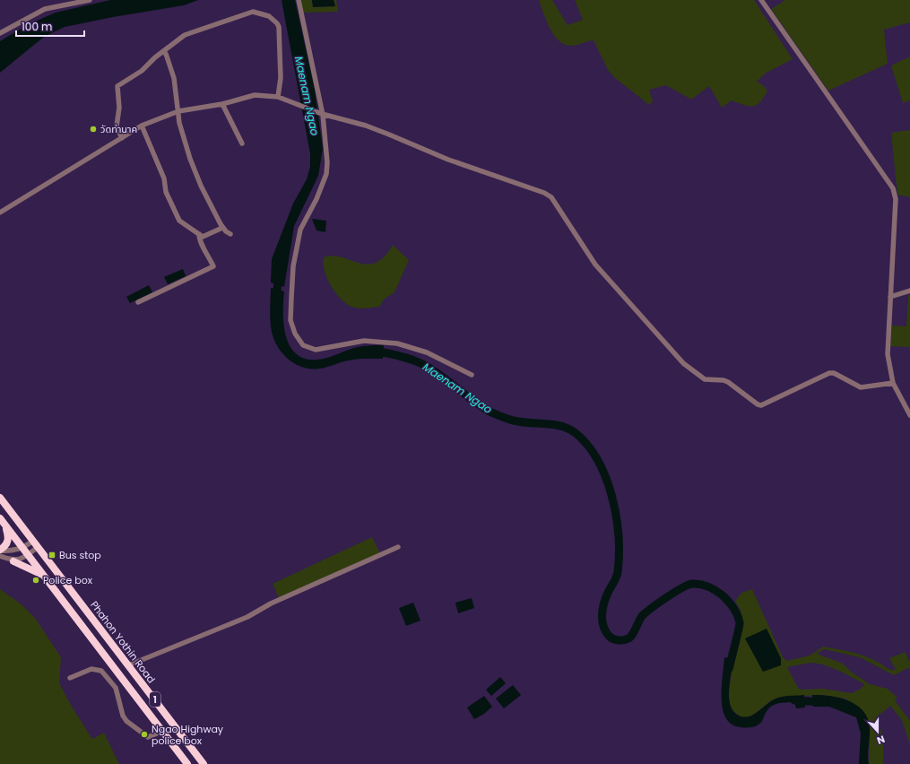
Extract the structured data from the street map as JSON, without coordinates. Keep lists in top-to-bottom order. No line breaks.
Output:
{"streets":{"highway":["Phahon Yothin Road","1"]},"water":["Maenam Ngao"],"places":{"other":["วัดท่านาค","Police box","Ngao Highway police box"],"transit":["Bus stop"]},"scale_bar":"100 m","north":"bottom"}
